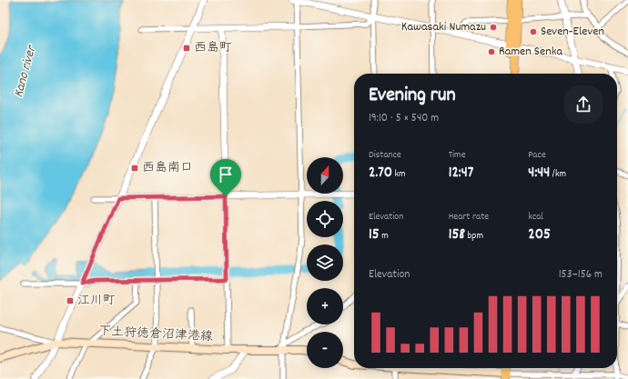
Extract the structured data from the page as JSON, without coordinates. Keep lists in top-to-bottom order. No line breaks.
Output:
{"streets":{"main road":["下土狩徳倉沼津港線"]},"water":["Kano river"],"places":{"other":["Kawasaki Numazu","Seven-Eleven","Ramen Senka"],"transit":["西島町","西島南口","江川町"]},"north":"top","page":{"heading":["Evening run","19:10 · 5 × 540 m"],"stats":[["Distance","2.70 km"],["Time","12:47"],["Pace","4:44 /km"],["Elevation","15 m"],["Heart rate","158 bpm"],["kcal","205"]],"map_buttons":["+","−"],"chart":["Elevation","153–156 m"]}}
